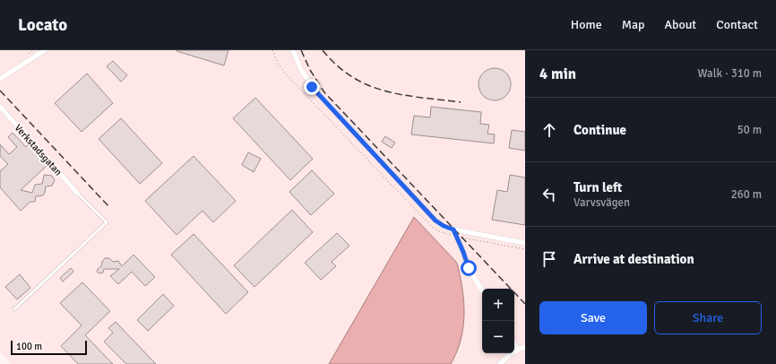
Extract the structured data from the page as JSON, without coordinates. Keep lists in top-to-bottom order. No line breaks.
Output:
{"streets":{"street":["Verkstadsgatan"]},"scale_bar":"100 m","page":{"header":"Locato","nav":["Home","Map","About","Contact"],"heading":["4 min","Walk · 310 m"],"list":[["Continue","50 m"],["Turn left","Varvsvägen","260 m"],"Arrive at destination"],"map_buttons":["+","−"],"buttons":["Save","Share"],"scale":"100 m"}}
